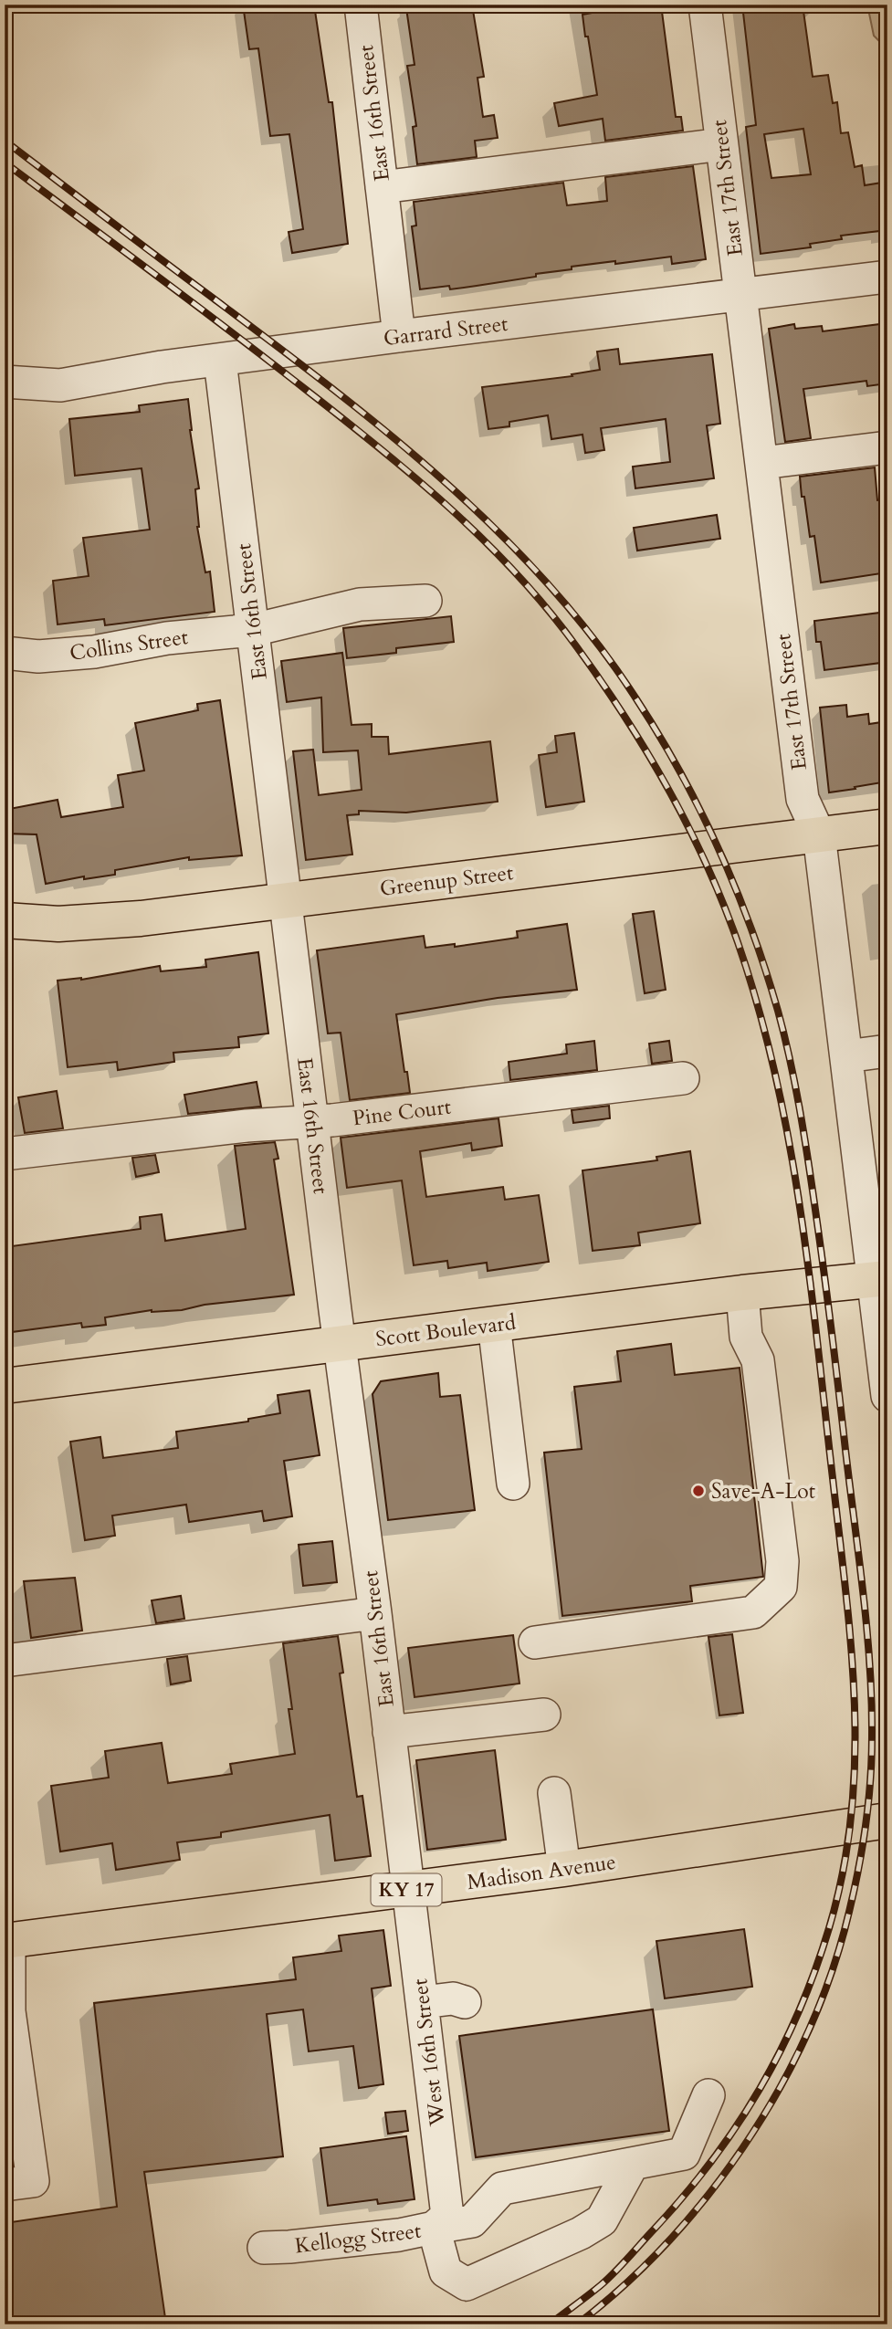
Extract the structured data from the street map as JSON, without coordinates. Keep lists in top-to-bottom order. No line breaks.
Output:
{"streets":{"main road":["Greenup Street","Scott Boulevard","Madison Avenue","KY 17"],"street":["East 16th Street","East 17th Street","Garrard Street","Collins Street","Pine Court","West 16th Street","Kellogg Street"]},"crossings":[["East 16th Street","Garrard Street"],["East 16th Street","Collins Street"],["East 16th Street","Greenup Street"],["East 16th Street","Pine Court"],["East 16th Street","Scott Boulevard"],["East 16th Street","Madison Avenue"],["East 16th Street","West 16th Street"],["East 17th Street","Garrard Street"],["East 17th Street","Greenup Street"],["East 17th Street","Scott Boulevard"],["Madison Avenue","West 16th Street"],["West 16th Street","Kellogg Street"]],"places":["Save-A-Lot"]}
